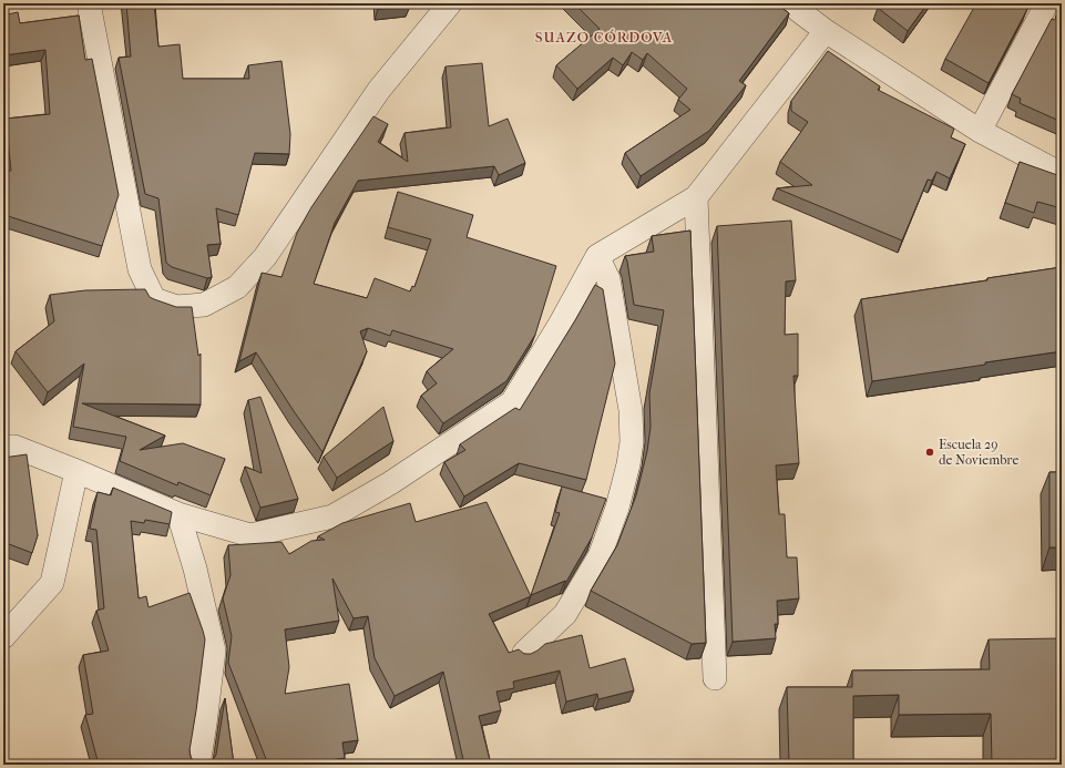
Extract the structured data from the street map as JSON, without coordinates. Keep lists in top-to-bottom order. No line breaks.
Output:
{"districts":["SUAZO CÓRDOVA"],"places":["Escuela 29 de Noviembre"]}
